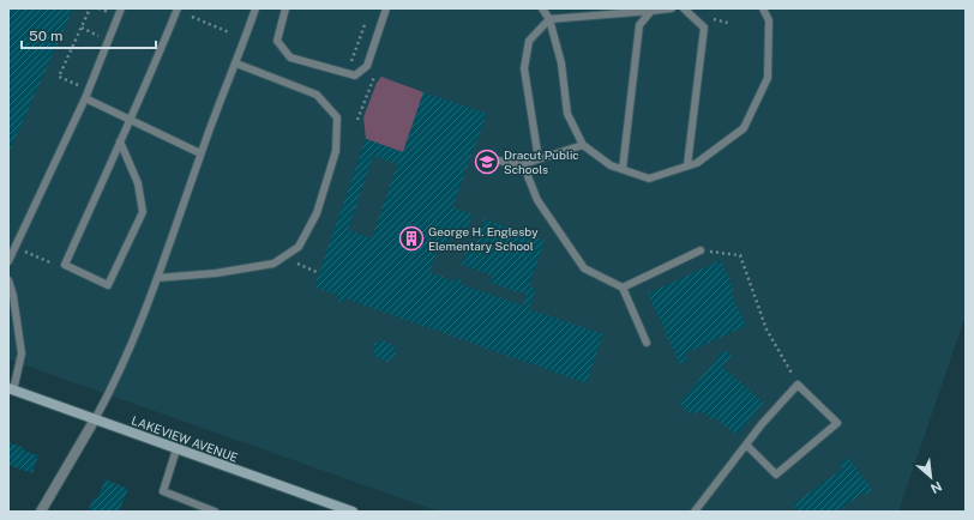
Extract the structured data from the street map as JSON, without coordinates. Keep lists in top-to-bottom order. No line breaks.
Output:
{"streets":{"main road":["LAKEVIEW AVENUE"]},"places":{"school or university":["Dracut Public Schools"],"building":["George H. Englesby Elementary School"]},"scale_bar":"50 m","north":"bottom right"}
